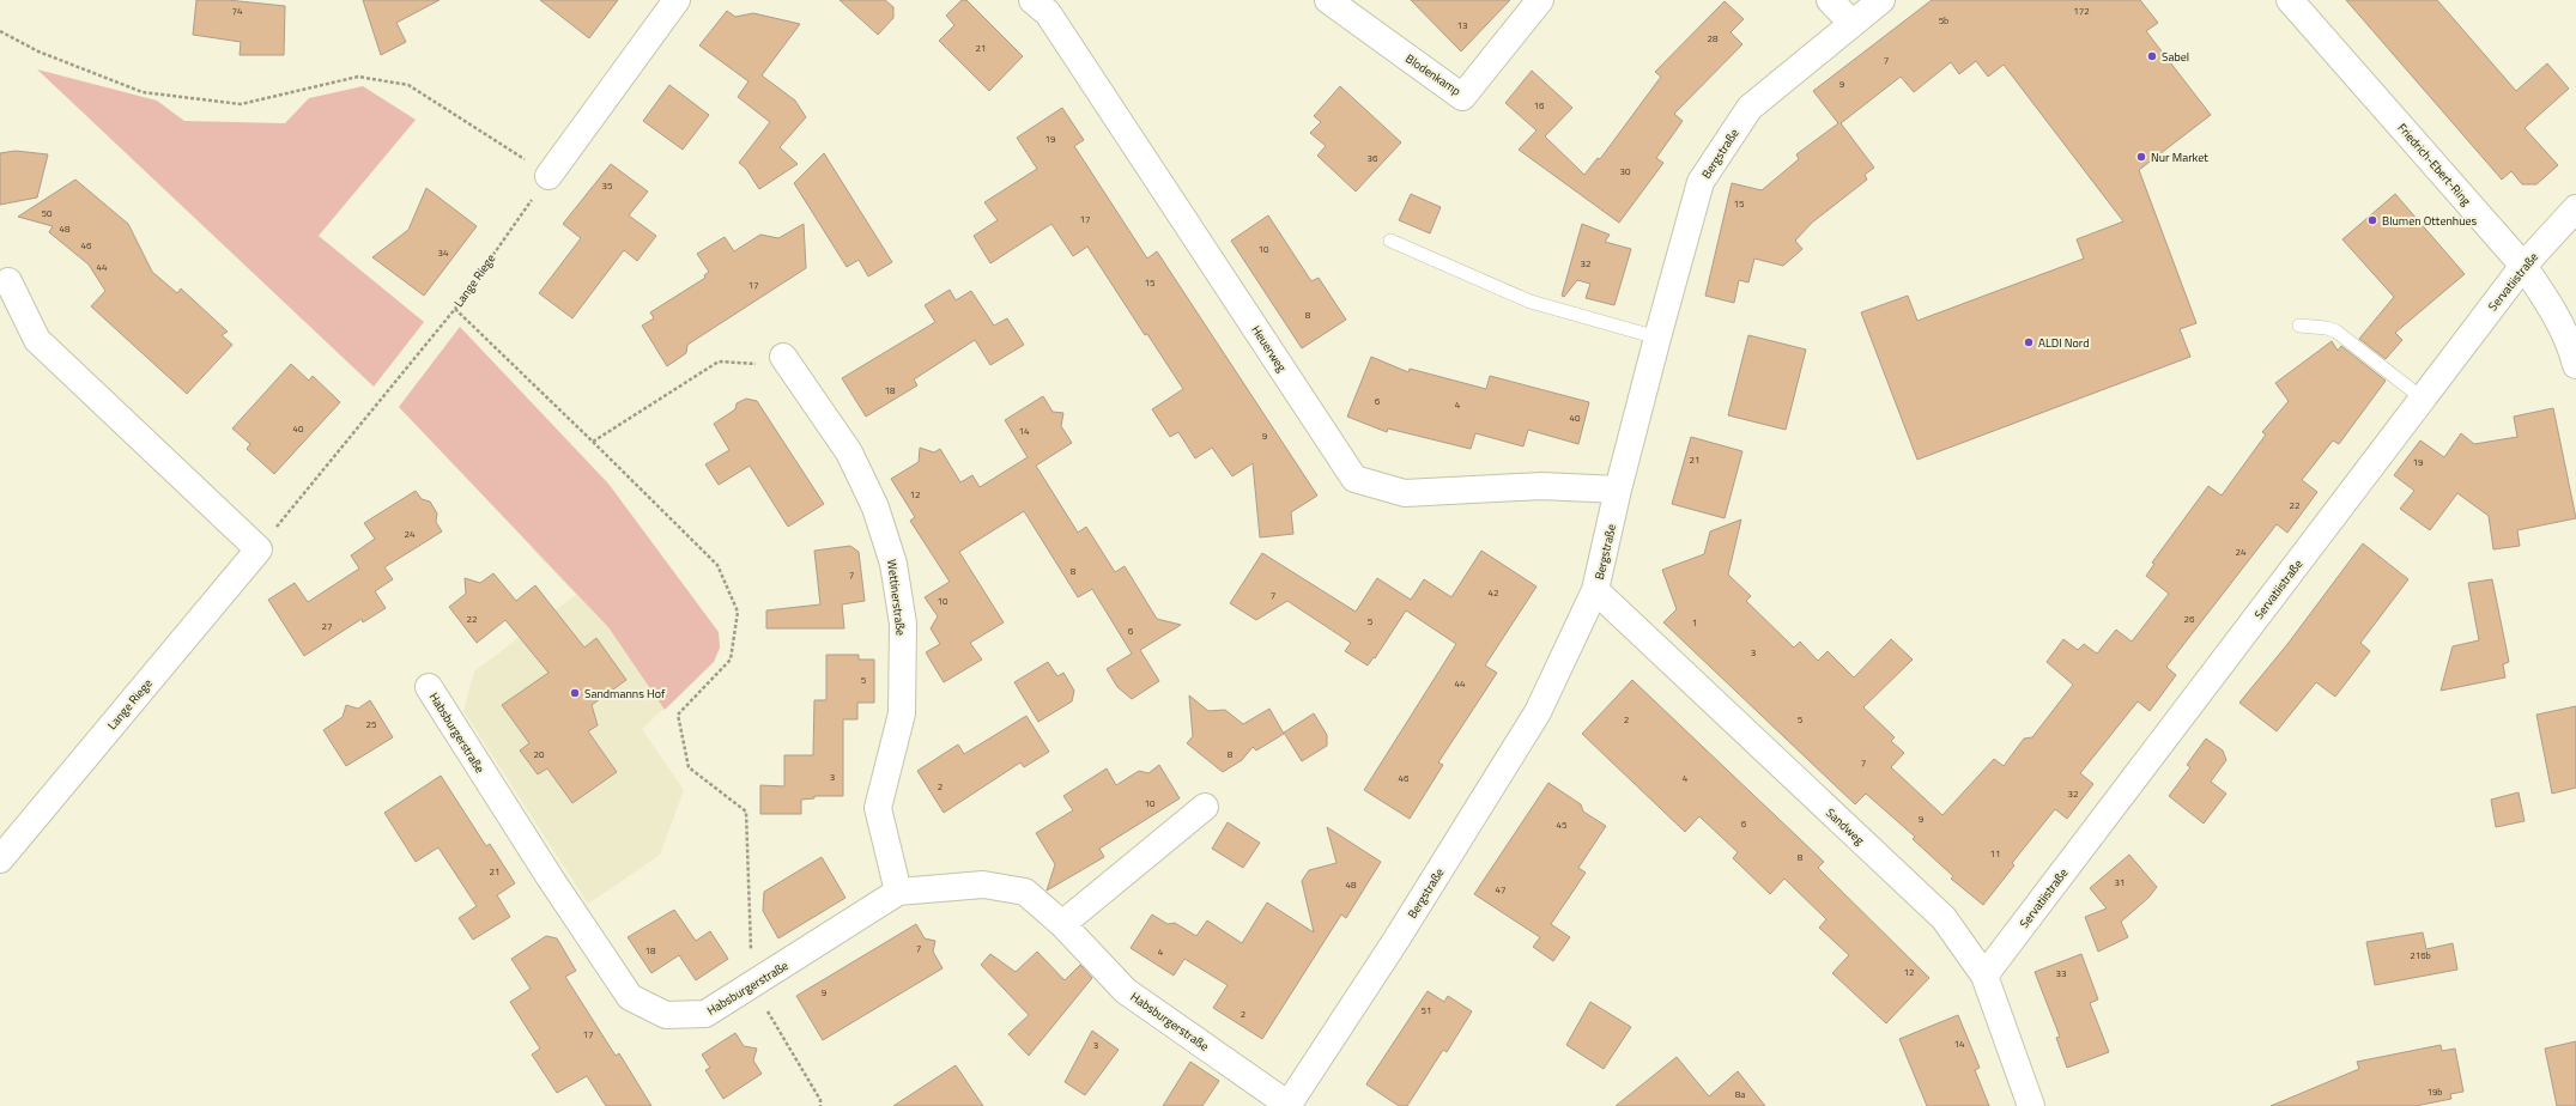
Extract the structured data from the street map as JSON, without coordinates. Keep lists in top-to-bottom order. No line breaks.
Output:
{"streets":{"street":["Blodenkamp","Bergstraße","Friedrich-Ebert-Ring","Lange Riege","Servatiistraße","Heuerweg","Wettinerstraße","Habsburgerstraße","Sandweg"]},"crossings":[["Bergstraße","Heuerweg"],["Bergstraße","Habsburgerstraße"],["Bergstraße","Sandweg"],["Friedrich-Ebert-Ring","Servatiistraße"],["Servatiistraße","Sandweg"],["Wettinerstraße","Habsburgerstraße"]],"places":["Sabel","Nur Market","Blumen Ottenhues","ALDI Nord","Sandmanns Hof"],"house_numbers":["74","172","5b","13","28","21","7","9","16","19","36","30","35","15","50","17","48","46","10","34","32","44","15","17","8","18","6","4","40","40","14","9","21","19","12","22","24","24","8","7","42","7","10","22","26","5","1","27","6","3","5","44","2","5","25","20","8","7","3","46","4","2","32","10","9","6","45","11","8","21","31","48","47","7","18","4","216b","12","33","9","51","2","17","14","3","19b","8a"]}
